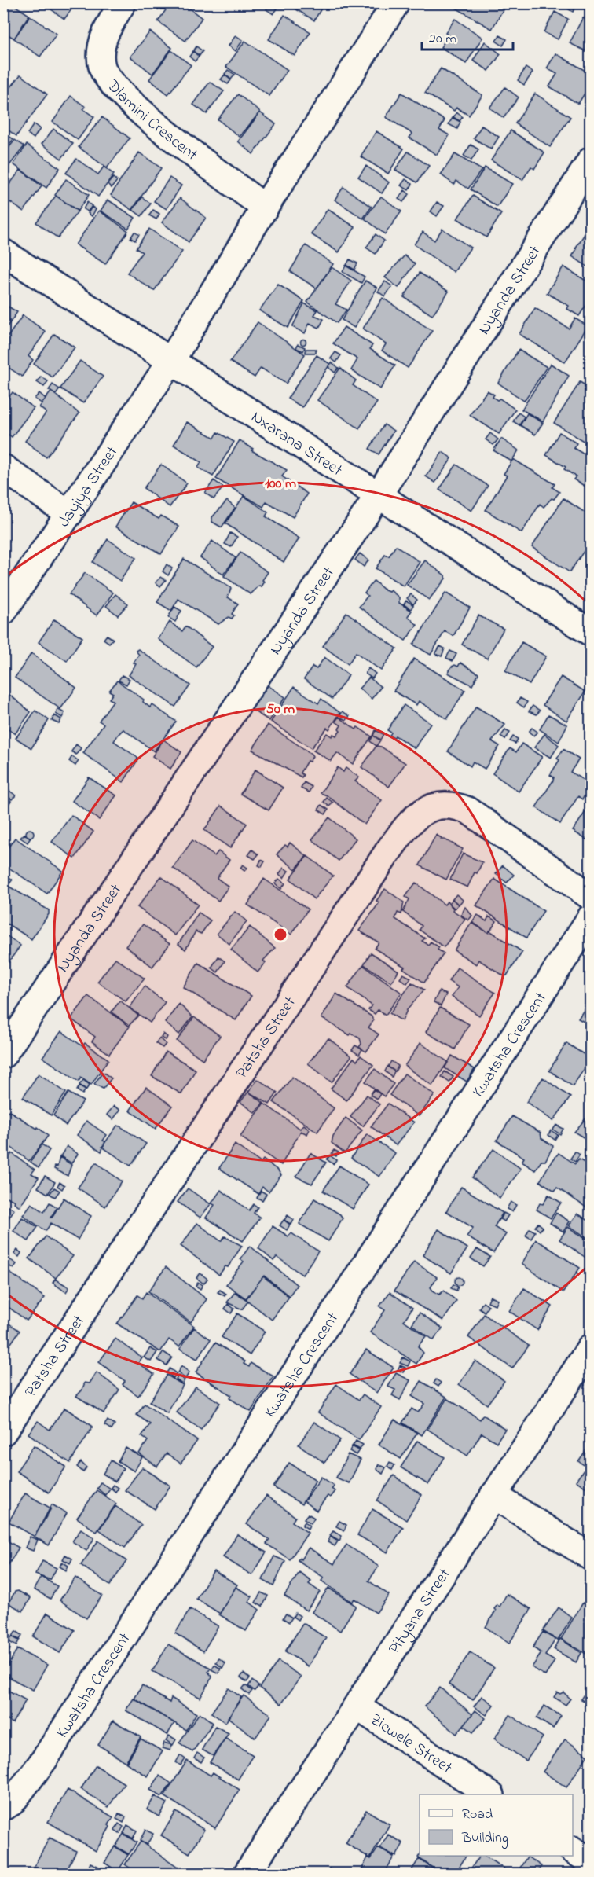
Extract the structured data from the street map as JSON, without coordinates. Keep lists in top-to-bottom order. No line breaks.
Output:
{"streets":{"street":["Dlamini Crescent","Nyanda Street","Nxarana Street","Jayiya Street","Patsha Street","Kwatsha Crescent","Pityana Street","Zicwele Street"]},"crossings":[["Nyanda Street","Nxarana Street"],["Nxarana Street","Jayiya Street"],["Pityana Street","Zicwele Street"]],"legend":["Road","Building"],"scale_bar":"20 m","rings":["100 m","50 m"]}
